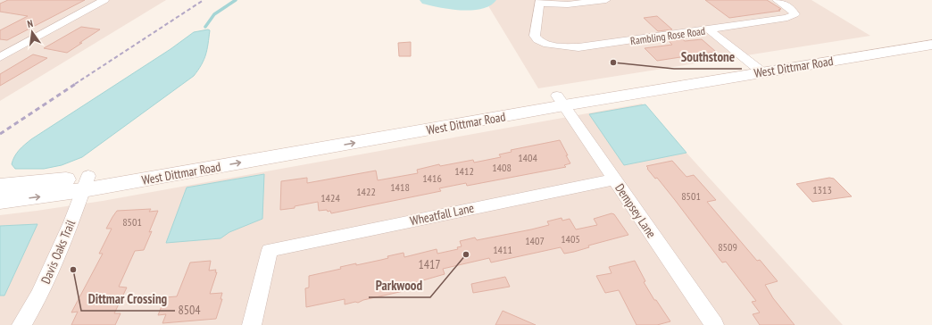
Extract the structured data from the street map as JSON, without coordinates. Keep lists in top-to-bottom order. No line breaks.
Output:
{"streets":{"street":["Rambling Rose Road","West Dittmar Road","Dempsey Lane","Wheatfall Lane","Davis Oaks Trail"]},"crossings":[["West Dittmar Road","Dempsey Lane"],["West Dittmar Road","Davis Oaks Trail"],["Dempsey Lane","Wheatfall Lane"]],"places":["Southstone","Parkwood","Dittmar Crossing"],"house_numbers":["1404","1408","1412","1416","1418","1313","1422","8501","1424","8501","1405","1407","8509","1411","1417","8504"],"north":"top"}
